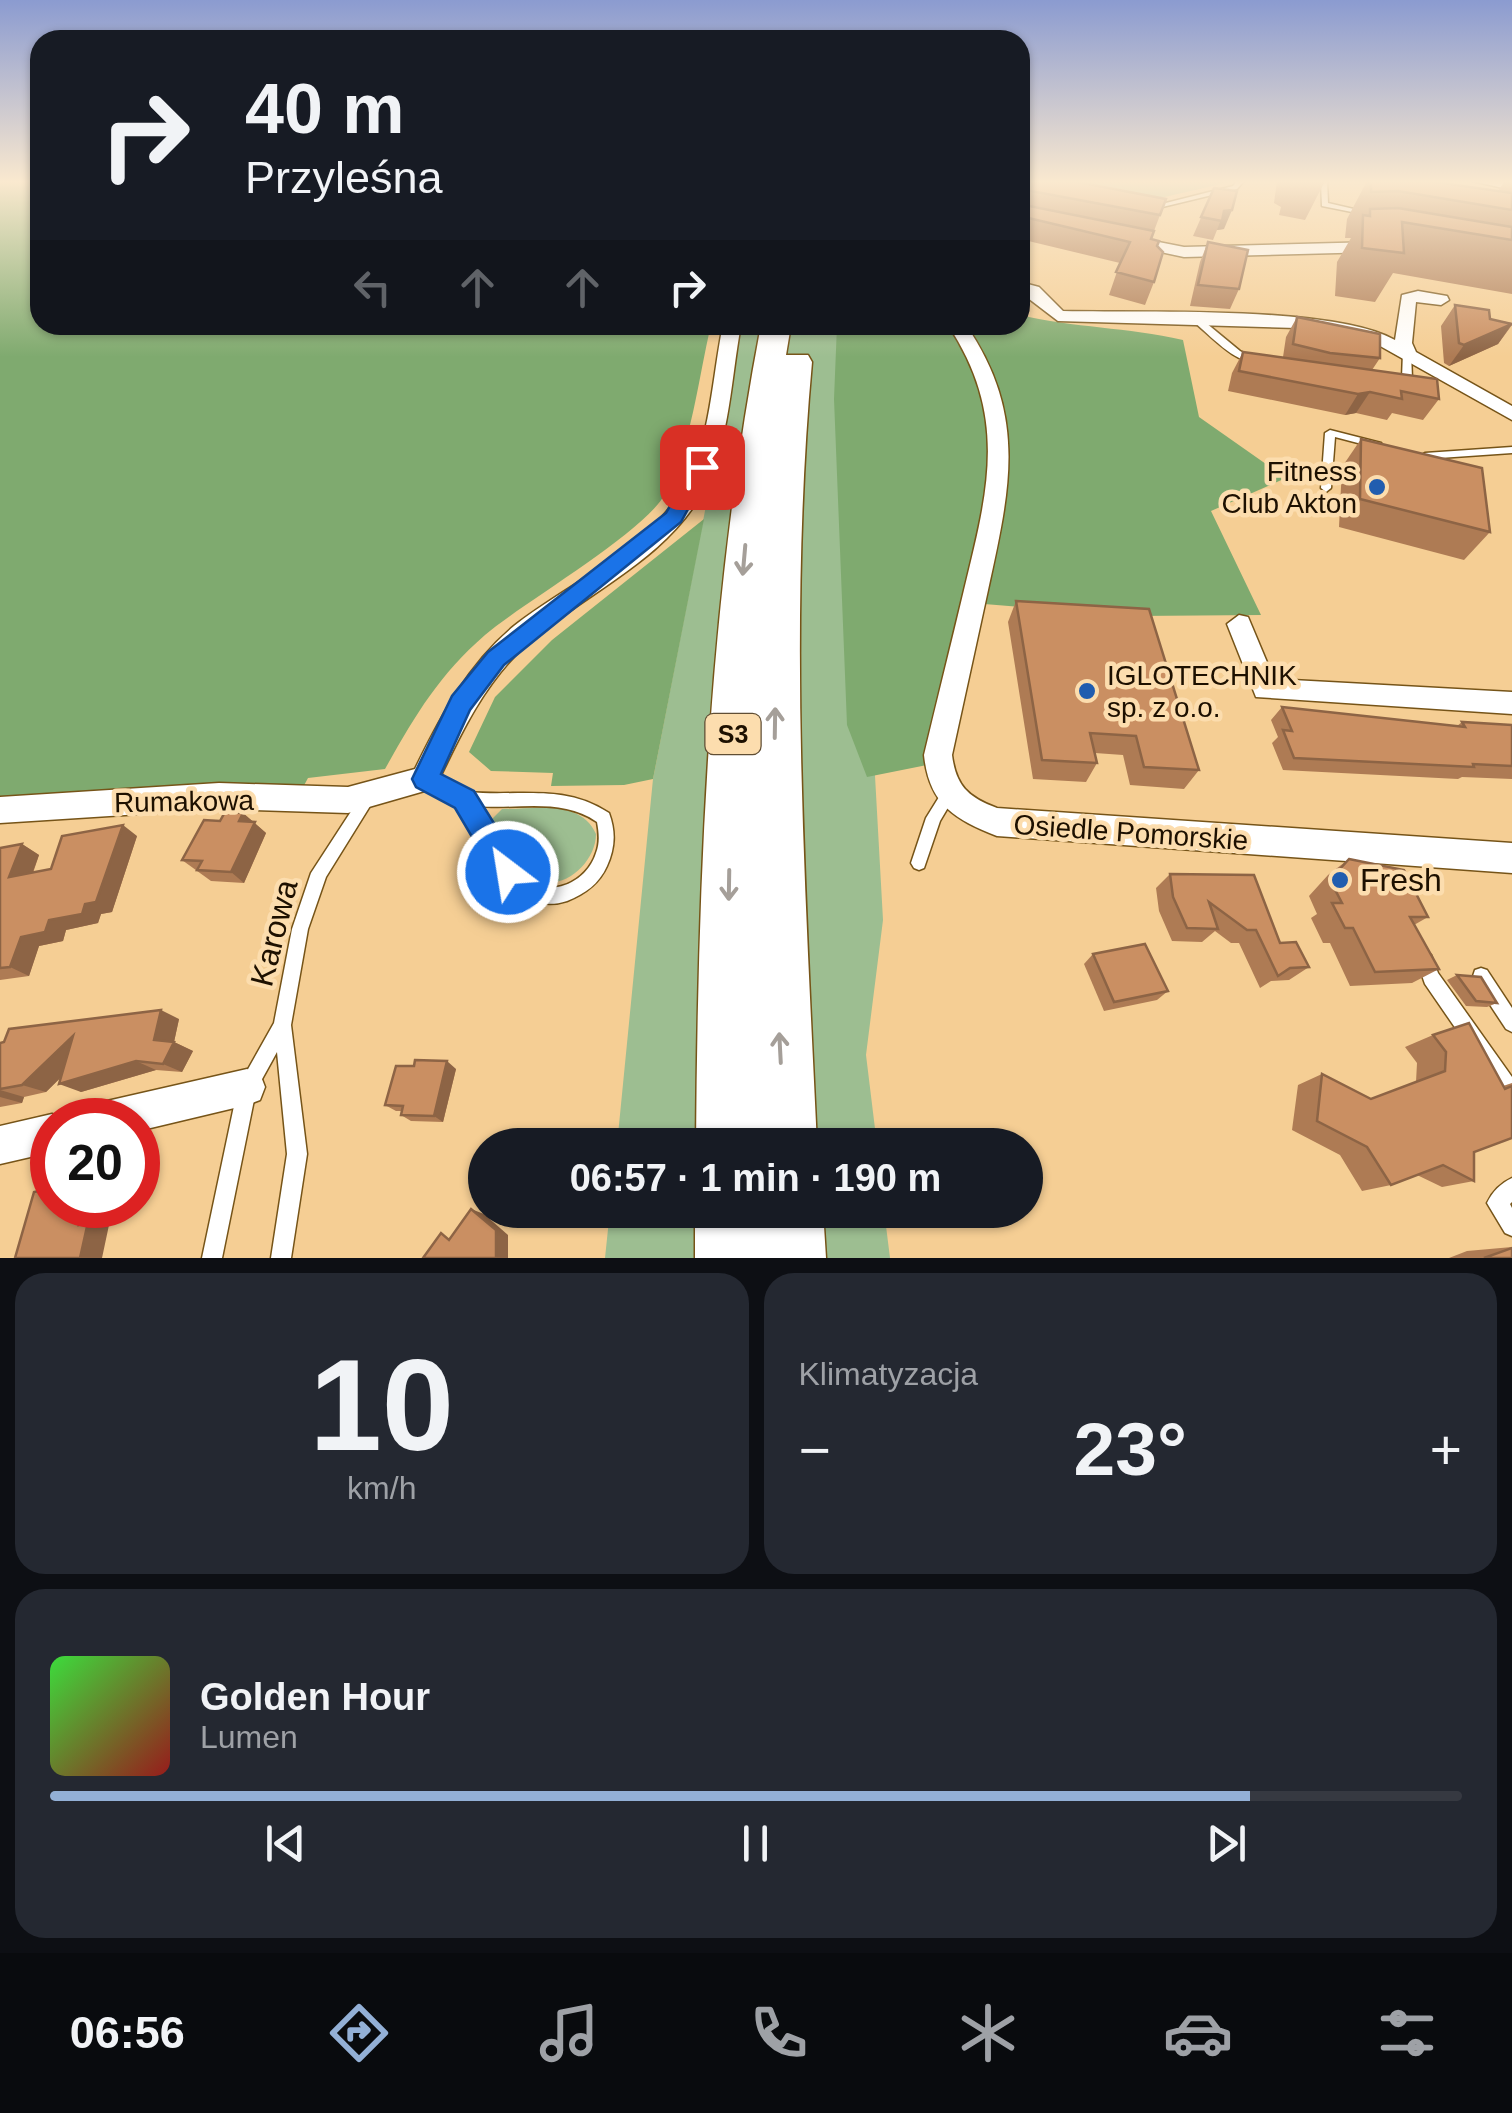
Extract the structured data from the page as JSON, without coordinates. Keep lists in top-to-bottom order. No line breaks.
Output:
{"streets":{"highway":["S3"],"street":["Rumakowa","Osiedle Pomorskie"],"lane":["Karowa"]},"crossings":[["Rumakowa","Karowa"]],"places":["Fitness Club Akton","IGLOTECHNIK sp. z o.o.","Fresh"],"page":{"turn":["40 m","Przyleśna"],"limit":"20","trip":"06:57 · 1 min · 190 m","tile":[["10","km/h"],"Klimatyzacja"],"heat":["−","23°","+"],"song":["Golden Hour","Lumen"],"tabs":"06:56"}}
